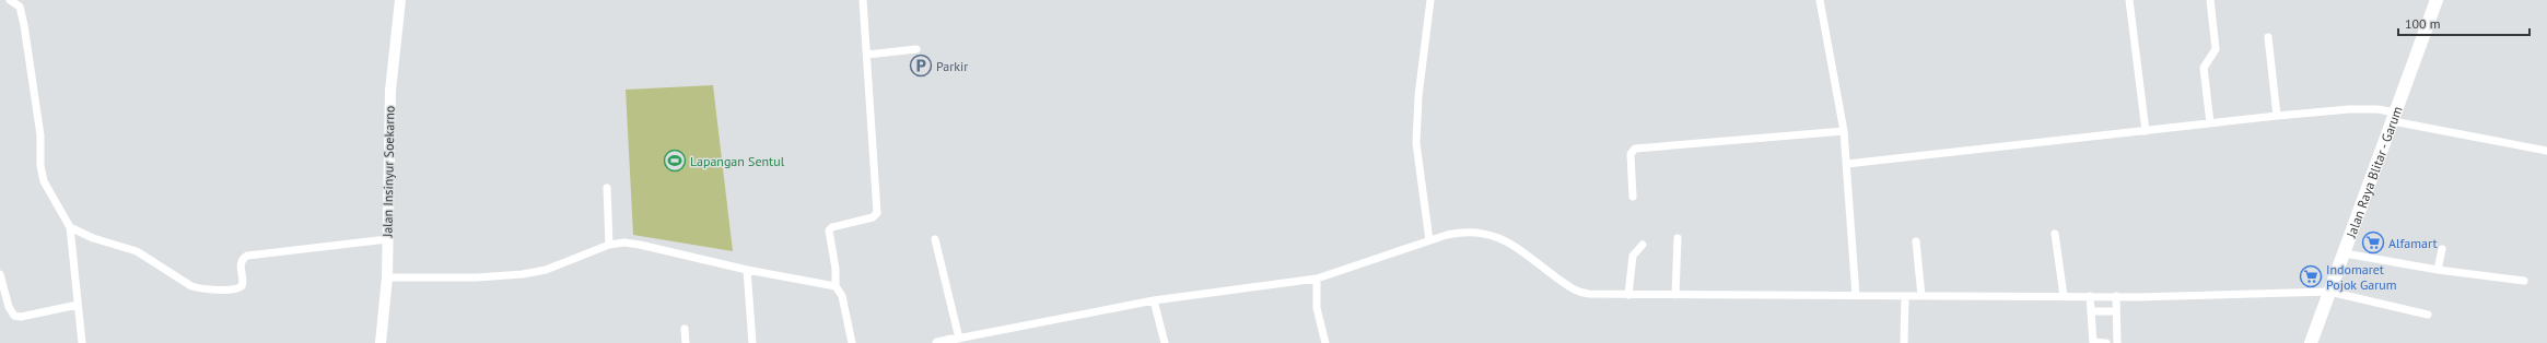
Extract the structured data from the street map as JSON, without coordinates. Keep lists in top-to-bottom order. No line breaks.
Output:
{"streets":{"highway":["Jalan Raya Blitar - Garum"],"main road":["Jalan Insinyur Soekarno"]},"places":{"parking":["Parkir"],"sports":["Lapangan Sentul"],"supermarket":["Alfamart","Indomaret Pojok Garum"]},"scale_bar":"100 m"}
